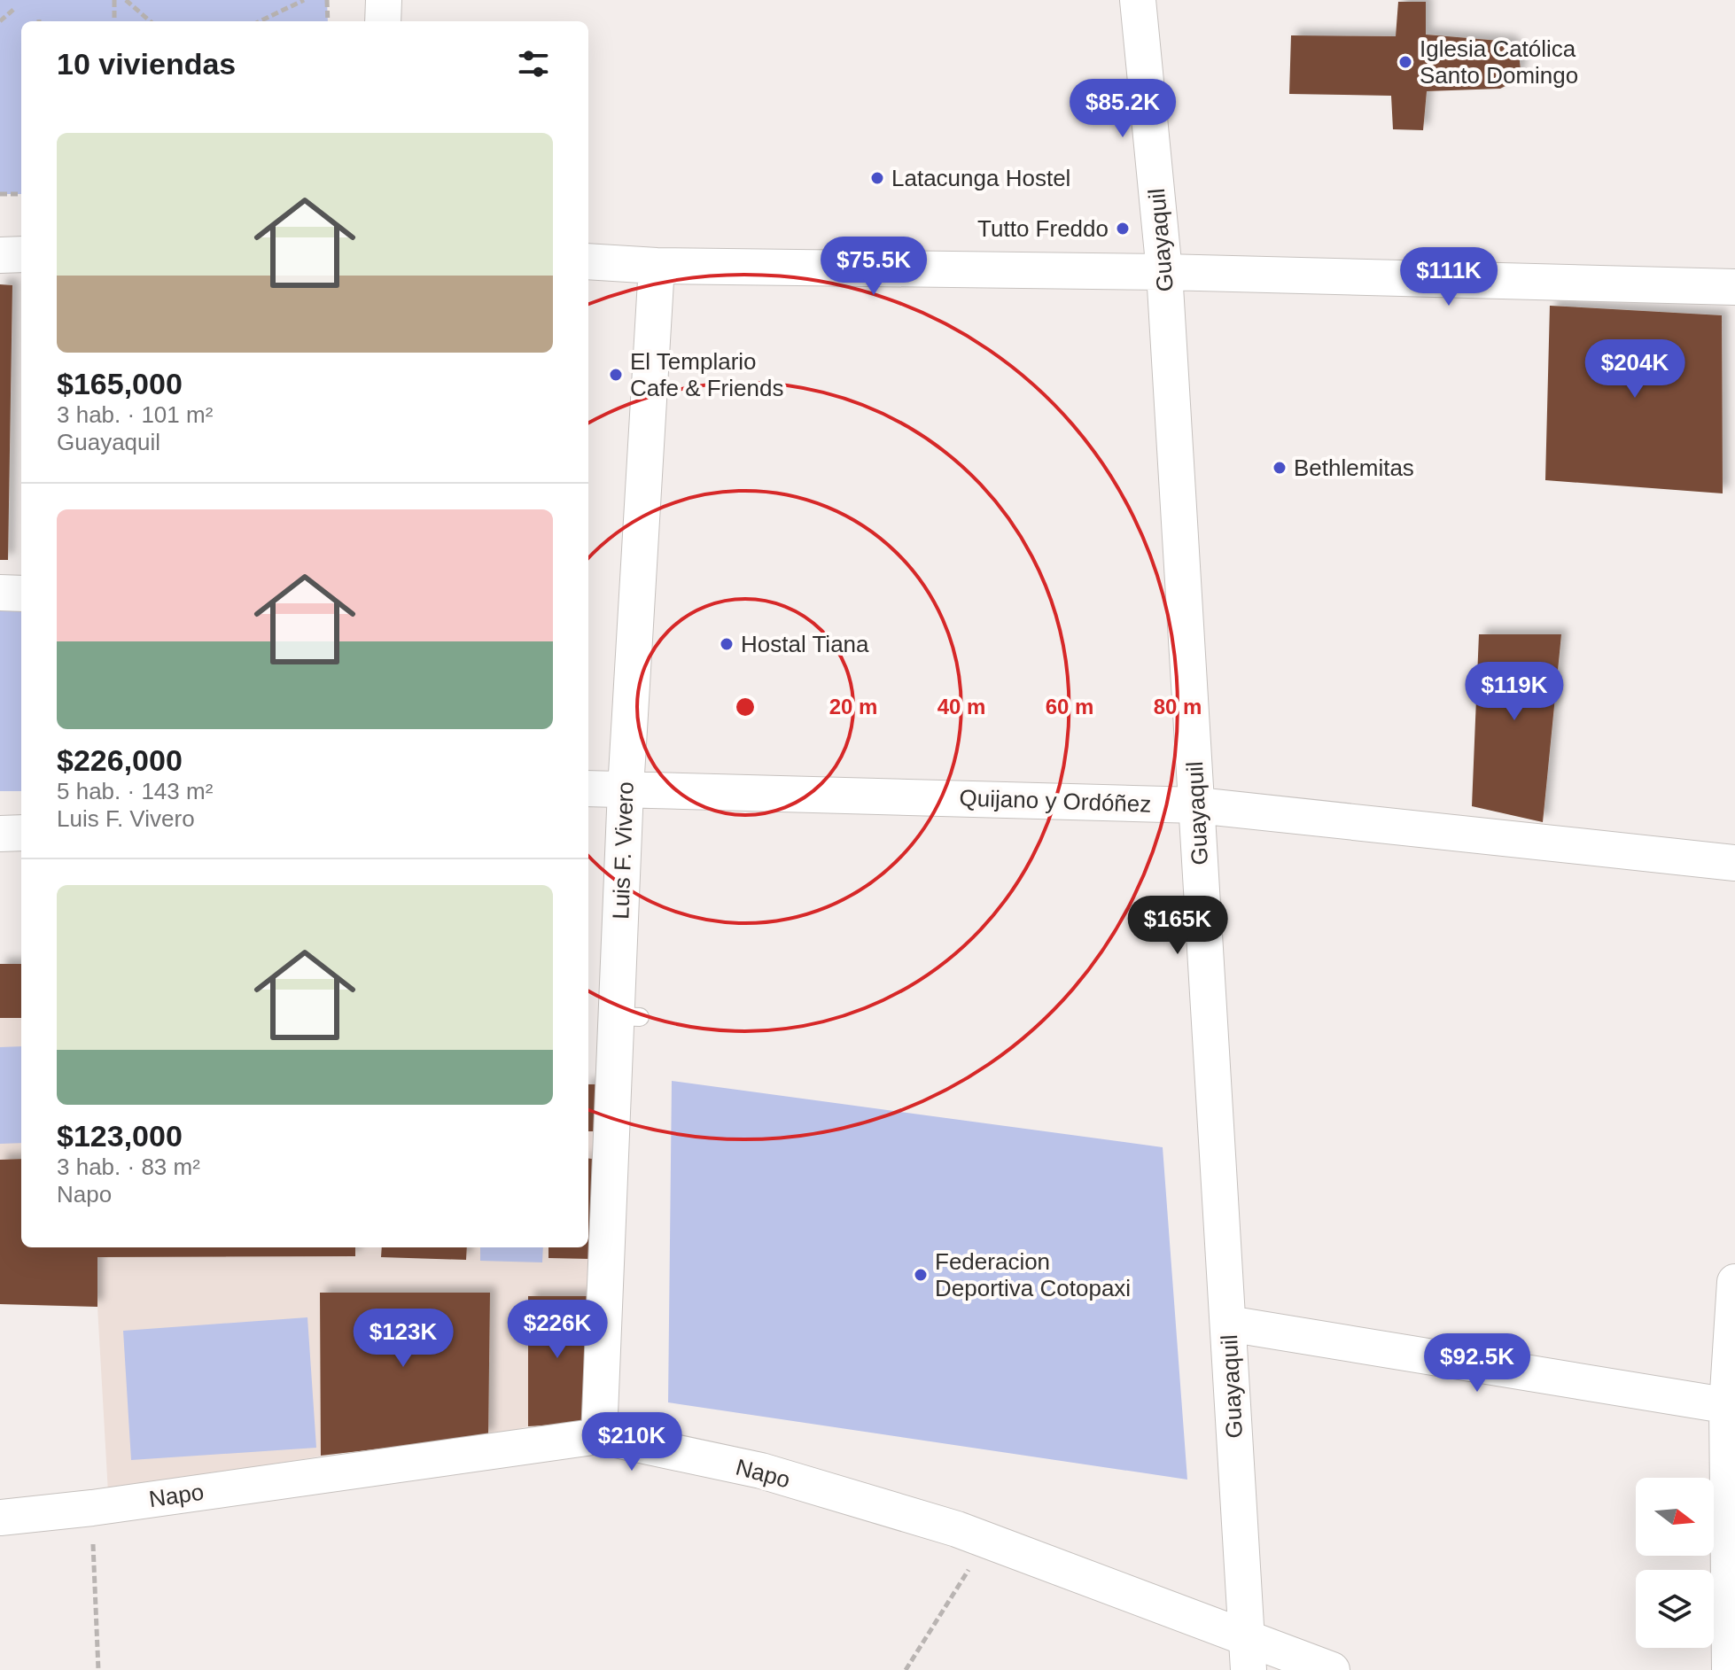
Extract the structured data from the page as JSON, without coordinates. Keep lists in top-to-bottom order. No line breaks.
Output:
{"streets":{"street":["Guayaquil","Quijano y Ordóñez","Luis F. Vivero","Napo"]},"crossings":[["Guayaquil","Quijano y Ordóñez"],["Guayaquil","Napo"],["Quijano y Ordóñez","Luis F. Vivero"],["Luis F. Vivero","Napo"]],"places":["Iglesia Católica Santo Domingo","Latacunga Hostel","Tutto Freddo","El Templario Cafe & Friends","Bethlemitas","Hostal Tiana","Federacion Deportiva Cotopaxi"],"north":"right","page":{"heading":"10 viviendas","price":["$85.2K","$75.5K","$111K","$204K","$119K","$165K","$226K","$123K","$92.5K","$210K"],"list":[{"name":"$165,000","note":"3 hab. · 101 m² · Guayaquil"},{"name":"$226,000","note":"5 hab. · 143 m² · Luis F. Vivero"},{"name":"$123,000","note":"3 hab. · 83 m² · Napo"}]},"rings":["20 m","40 m","60 m","80 m"]}
